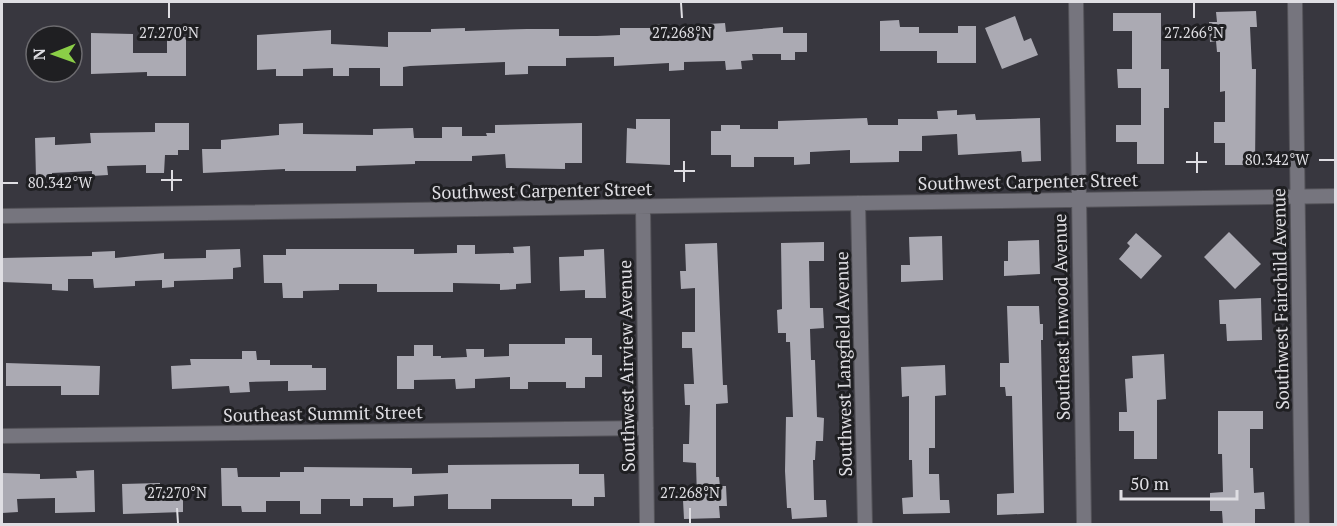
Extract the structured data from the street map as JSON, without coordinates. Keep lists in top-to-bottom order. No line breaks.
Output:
{"streets":{"street":["Southwest Carpenter Street","Southwest Fairchild Avenue","Southeast Inwood Avenue","Southwest Langfield Avenue","Southwest Airview Avenue","Southeast Summit Street"]},"crossings":[["Southwest Carpenter Street","Southwest Fairchild Avenue"],["Southwest Carpenter Street","Southeast Inwood Avenue"],["Southwest Carpenter Street","Southwest Langfield Avenue"],["Southwest Carpenter Street","Southwest Airview Avenue"],["Southwest Airview Avenue","Southeast Summit Street"]],"scale_bar":"50 m","north":"left","coordinates":["27.270°N","27.268°N","27.266°N","80.342°W"]}
